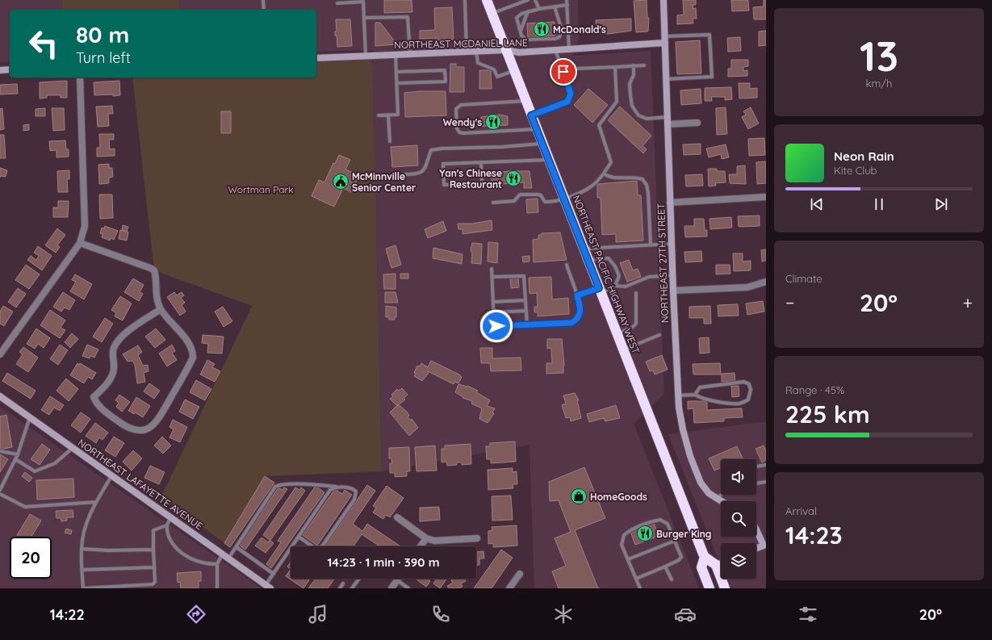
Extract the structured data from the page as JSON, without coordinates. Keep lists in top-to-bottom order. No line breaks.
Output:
{"streets":{"highway":["NORTHEAST PACIFIC HIGHWAY WEST"],"street":["NORTHEAST MCDANIEL LANE","NORTHEAST 27TH STREET","NORTHEAST LAFAYETTE AVENUE"]},"crossings":[["NORTHEAST MCDANIEL LANE","NORTHEAST 27TH STREET"],["NORTHEAST MCDANIEL LANE","NORTHEAST PACIFIC HIGHWAY WEST"]],"parks":["Wortman Park"],"places":{"restaurant":["McDonald's","Wendy's","Yan's Chinese Restaurant","Burger King"],"public building":["McMinnville Senior Center"],"shop":["HomeGoods"]},"page":{"tile":[["13","km/h"],"Climate",["Range · 45%","225 km"],["Arrival","14:23"]],"turn":["80 m","Turn left"],"song":["Neon Rain","Kite Club"],"heat":["−","20°","+"],"limit":"20","trip":"14:23 · 1 min · 390 m","tabs":["14:22","20°"]}}
